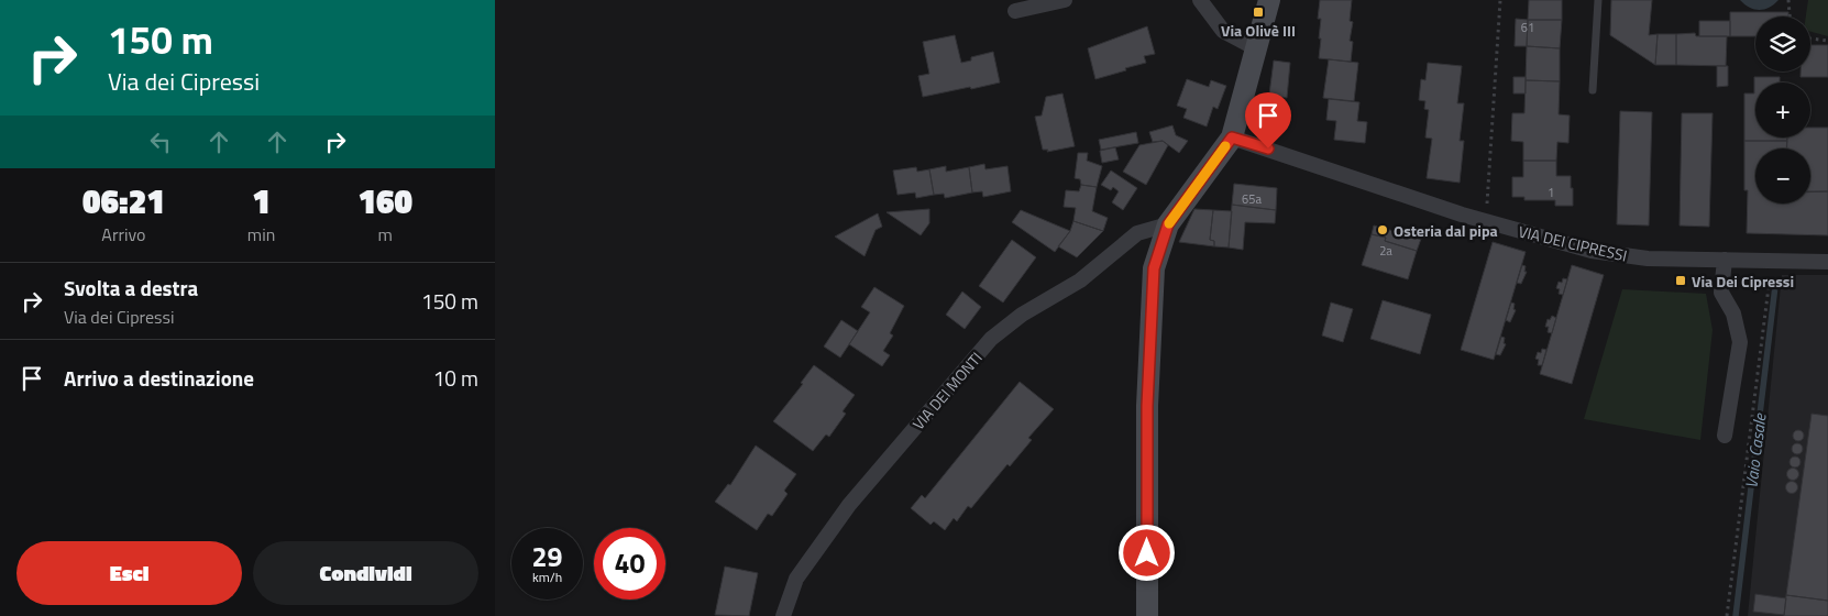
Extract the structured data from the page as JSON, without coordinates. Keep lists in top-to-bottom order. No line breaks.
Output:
{"streets":{"street":["VIA DEI CIPRESSI","VIA DEI MONTI"]},"water":["Vaio Casale"],"places":{"transit":["Via Olivè III","Via Dei Cipressi"],"other":["Osteria dal pipa"]},"house_numbers":["61","1","65a","2a"],"page":{"turn":["150 m","Via dei Cipressi"],"map_buttons":["+","−"],"eta":["06:21","Arrivo","1","min","160","m"],"list":[{"name":"Svolta a destra","note":"Via dei Cipressi","value":"150 m"},{"name":"Arrivo a destinazione","value":"10 m"}],"speed":"29 km/h","limit":"40","buttons":["Esci","Condividi"]}}
